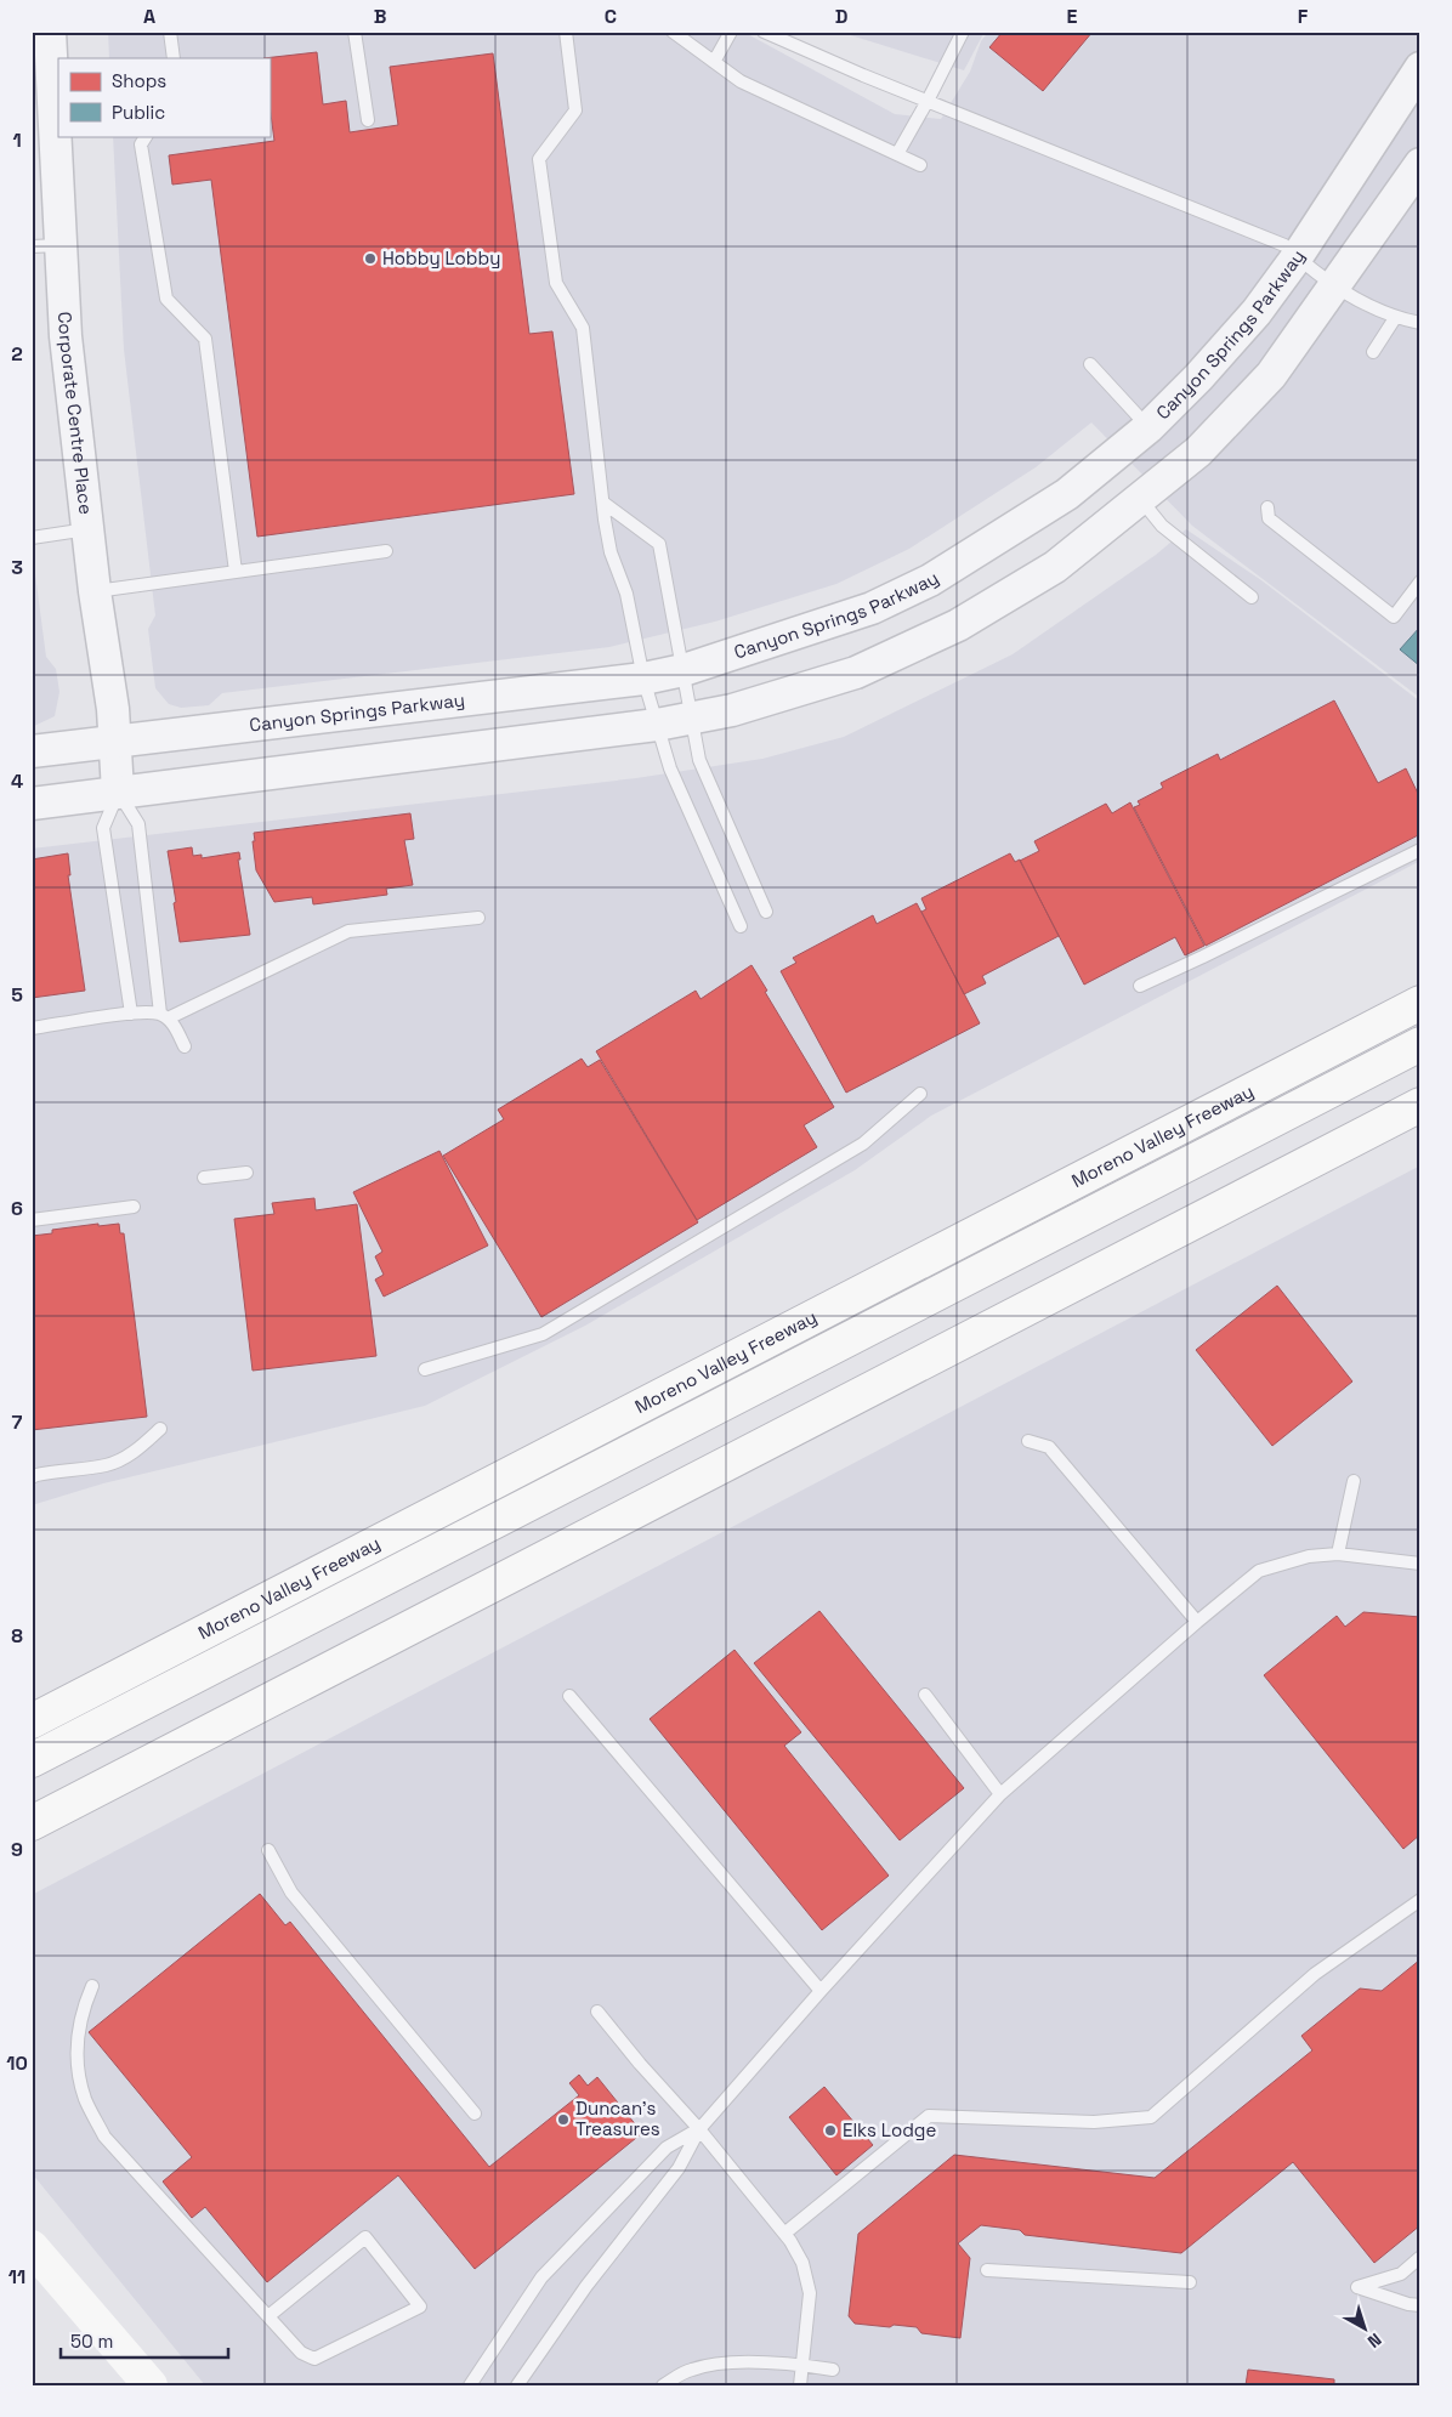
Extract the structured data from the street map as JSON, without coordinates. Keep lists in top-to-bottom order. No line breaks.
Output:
{"streets":{"main road":["Moreno Valley Freeway"],"street":["Canyon Springs Parkway","Corporate Centre Place"]},"crossings":[["Canyon Springs Parkway","Corporate Centre Place"]],"places":["Hobby Lobby","Duncan’s Treasures","Elks Lodge"],"legend":["Shops","Public"],"scale_bar":"50 m","north":"bottom right","grid":{"columns":["A","B","C","D","E","F"],"rows":["1","2","3","4","5","6","7","8","9","10","11"]}}
